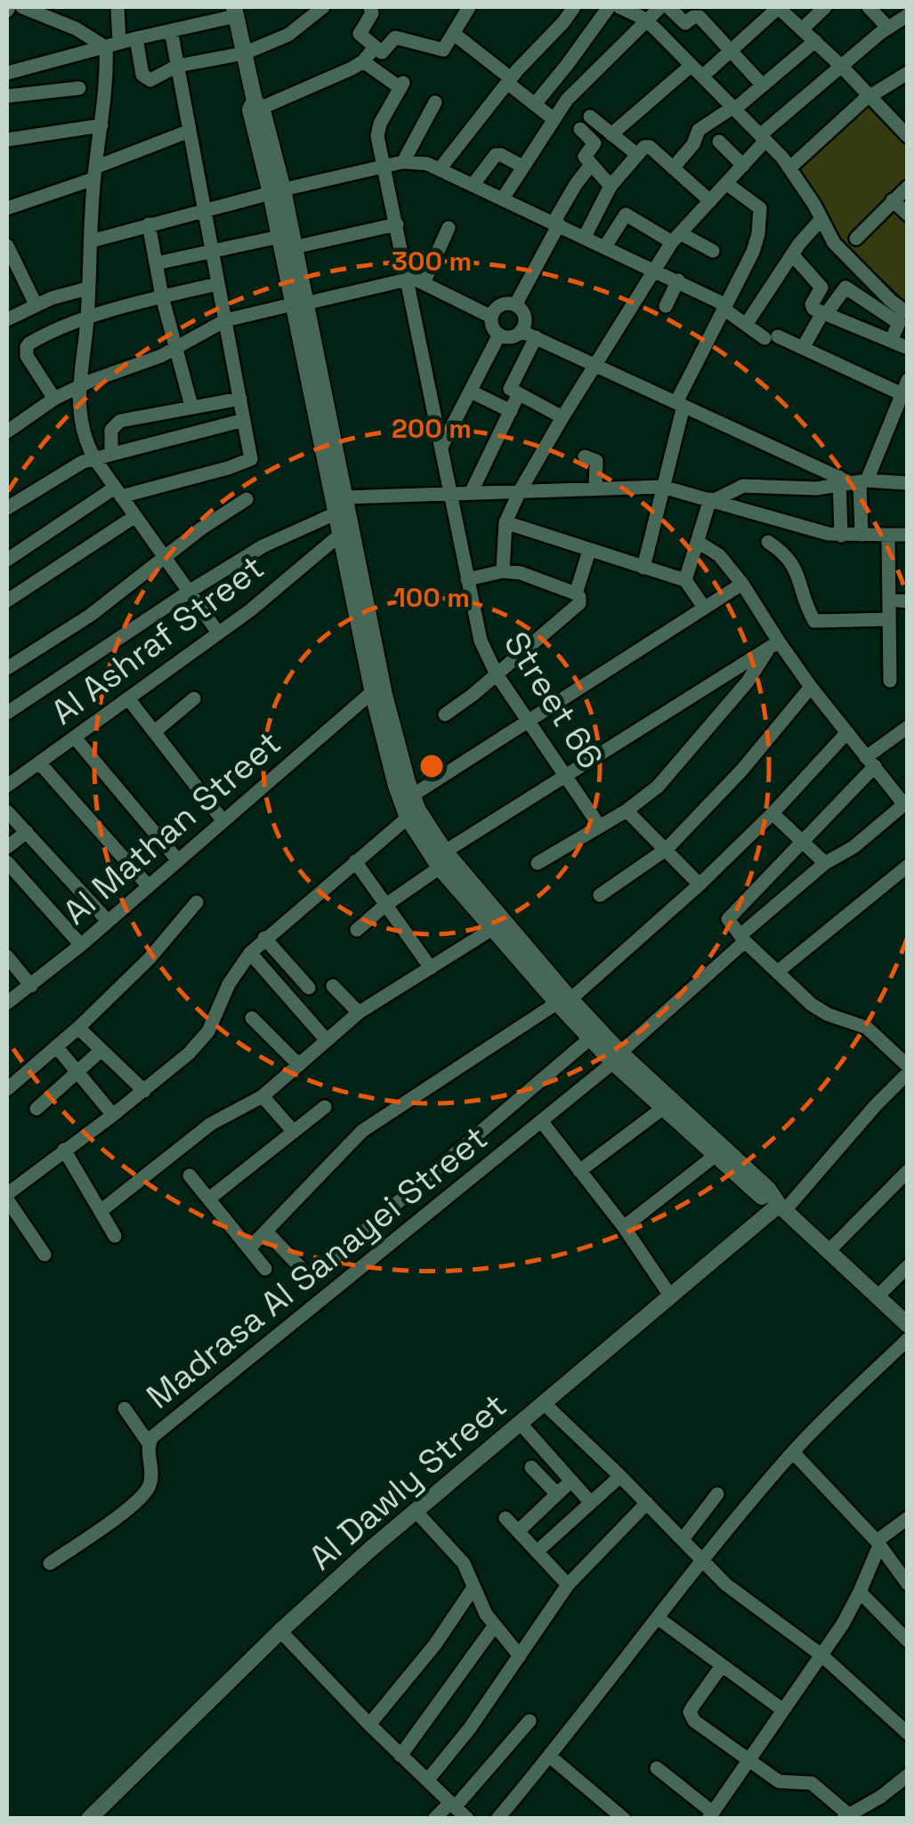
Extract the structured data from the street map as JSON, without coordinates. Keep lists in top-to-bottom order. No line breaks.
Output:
{"streets":{"street":["Al Ashraf Street","Street 66","Al Mathan Street","Madrasa Al Sanayei Street","Al Dawly Street"]},"rings":["300 m","200 m","100 m"]}
